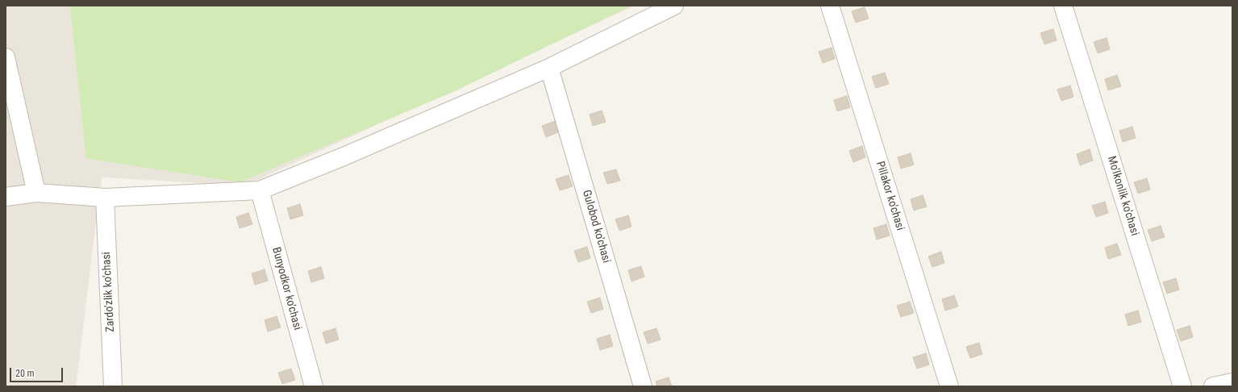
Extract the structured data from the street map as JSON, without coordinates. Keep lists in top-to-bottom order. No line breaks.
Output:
{"streets":{"street":["Pillakor ko'chasi","Mo'lkonlik ko'chasi","Gulobod ko'chasi","Bunyodkor ko'chasi","Zardo'zlik ko'chasi"]},"scale_bar":"20 m"}
